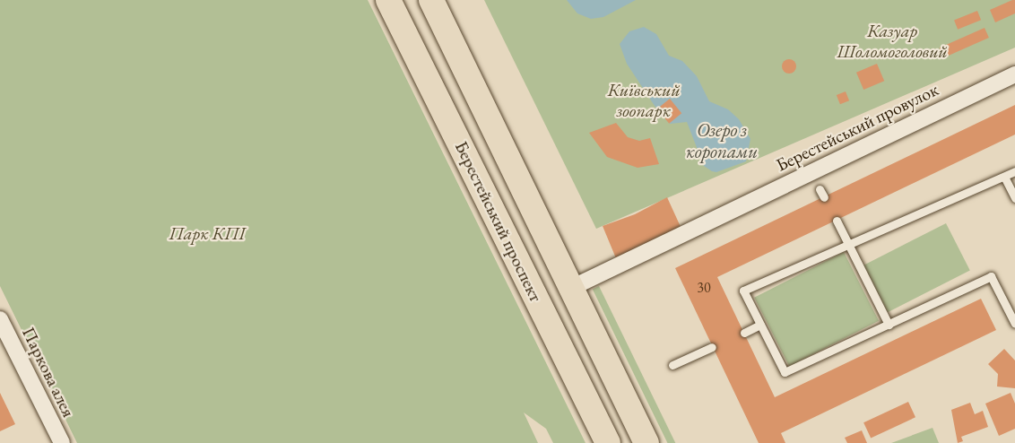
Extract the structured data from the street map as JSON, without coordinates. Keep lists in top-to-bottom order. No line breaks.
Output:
{"streets":{"main road":["Берестейський проспект"],"street":["Берестейський провулок","Паркова алея"]},"crossings":[["Берестейський провулок","Берестейський проспект"]],"water":["Озеро з коропами"],"parks":["Казуар Шоломоголовий","Київський зоопарк","Парк КПІ"],"house_numbers":["30"]}
